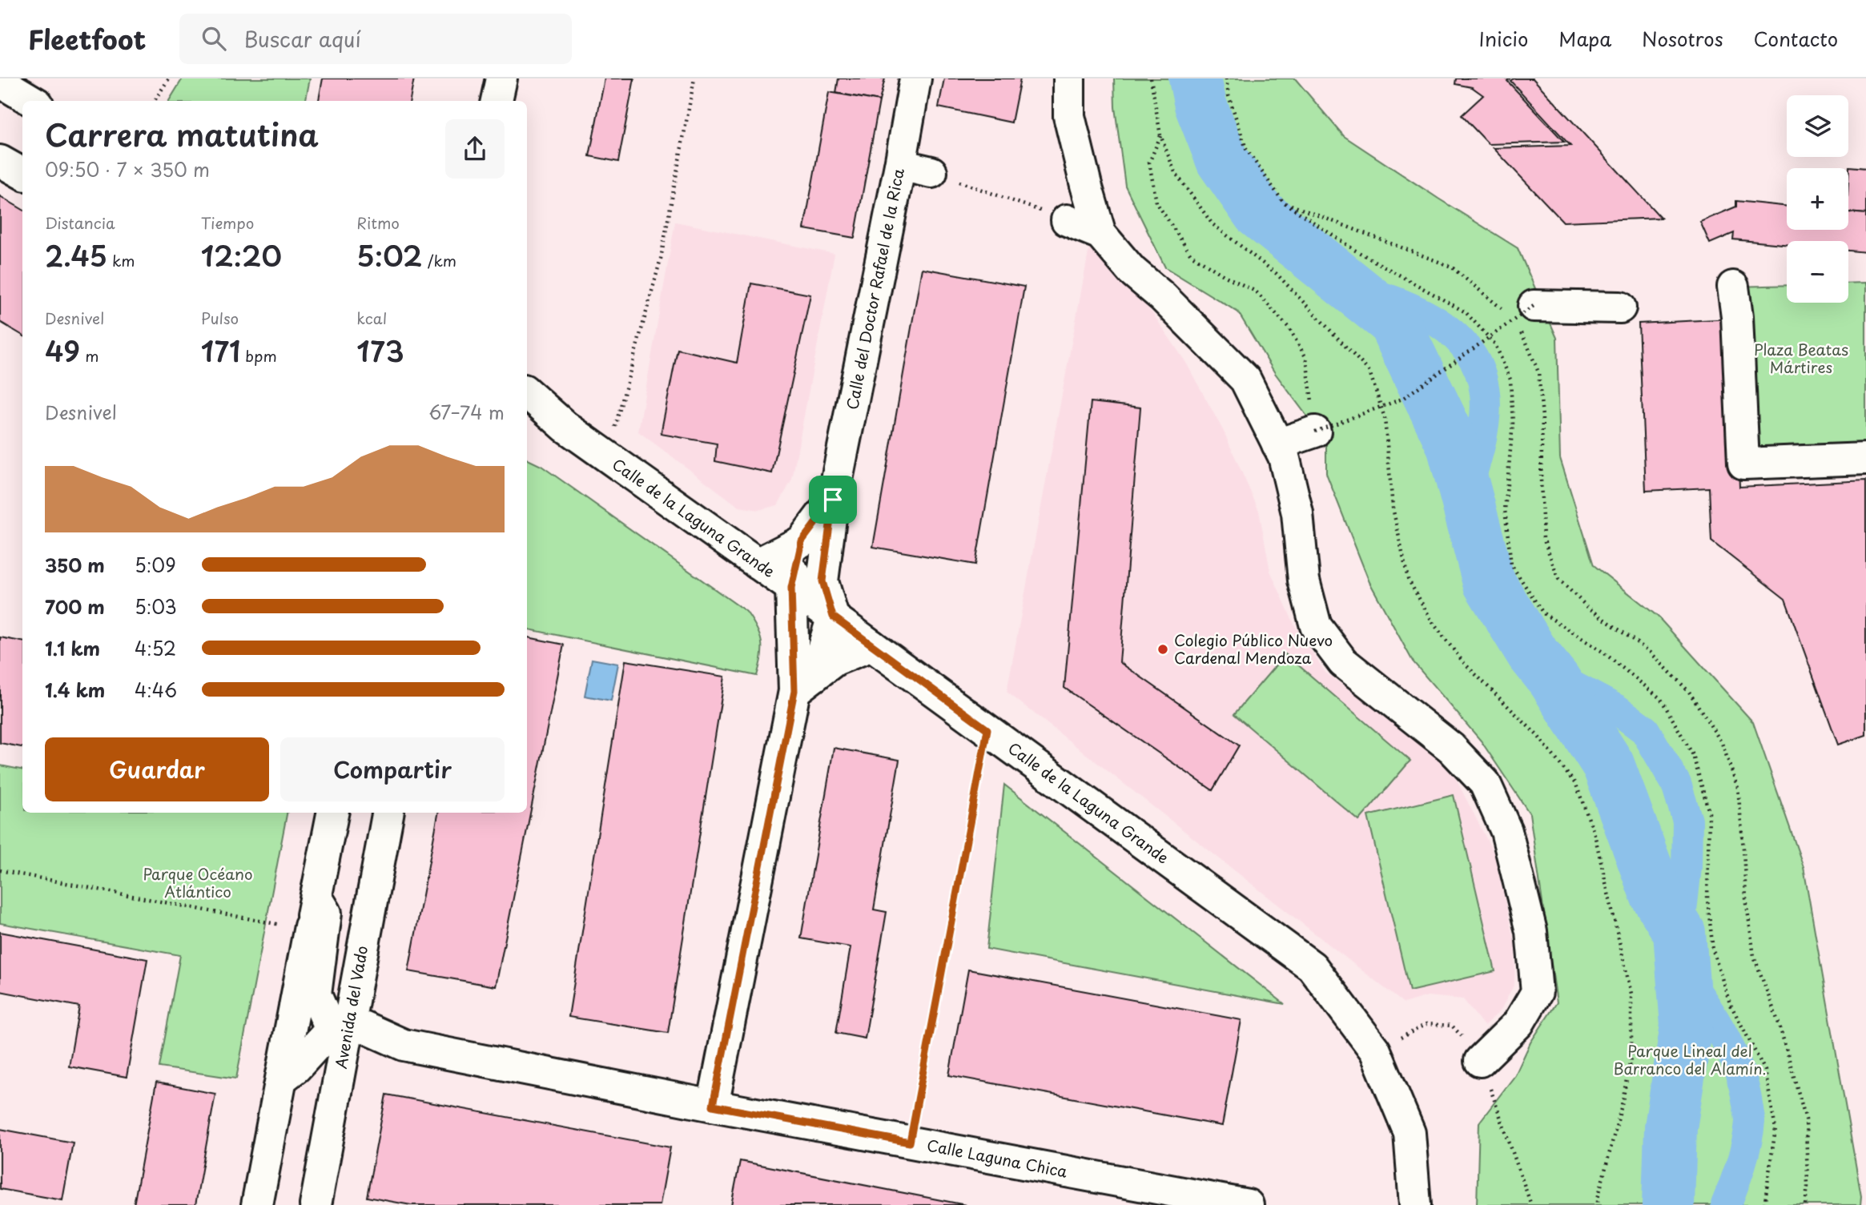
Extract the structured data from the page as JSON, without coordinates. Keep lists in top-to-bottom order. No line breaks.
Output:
{"streets":{"street":["Calle del Doctor Rafael de la Rica","Calle de la Laguna Grande","Avenida del Vado","Calle Laguna Chica"]},"crossings":[["Calle del Doctor Rafael de la Rica","Calle de la Laguna Grande"],["Avenida del Vado","Calle Laguna Chica"]],"parks":["Plaza Beatas Mártires","Parque Océano Atlántico","Parque Lineal del Barranco del Alamín."],"places":["Colegio Público Nuevo Cardenal Mendoza"],"page":{"header":"Fleetfoot","search":"Buscar aquí","nav":["Inicio","Mapa","Nosotros","Contacto"],"map_buttons":["+","−"],"heading":["Carrera matutina","09:50 · 7 × 350 m"],"stats":[["Distancia","2.45 km"],["Tiempo","12:20"],["Ritmo","5:02 /km"],["Desnivel","49 m"],["Pulso","171 bpm"],["kcal","173"]],"chart":["Desnivel","67–74 m"],"list":[{"name":"350 m","note":"5:09"},{"name":"700 m","note":"5:03"},{"name":"1.1 km","note":"4:52"},{"name":"1.4 km","note":"4:46"}],"buttons":["Guardar","Compartir"]}}
